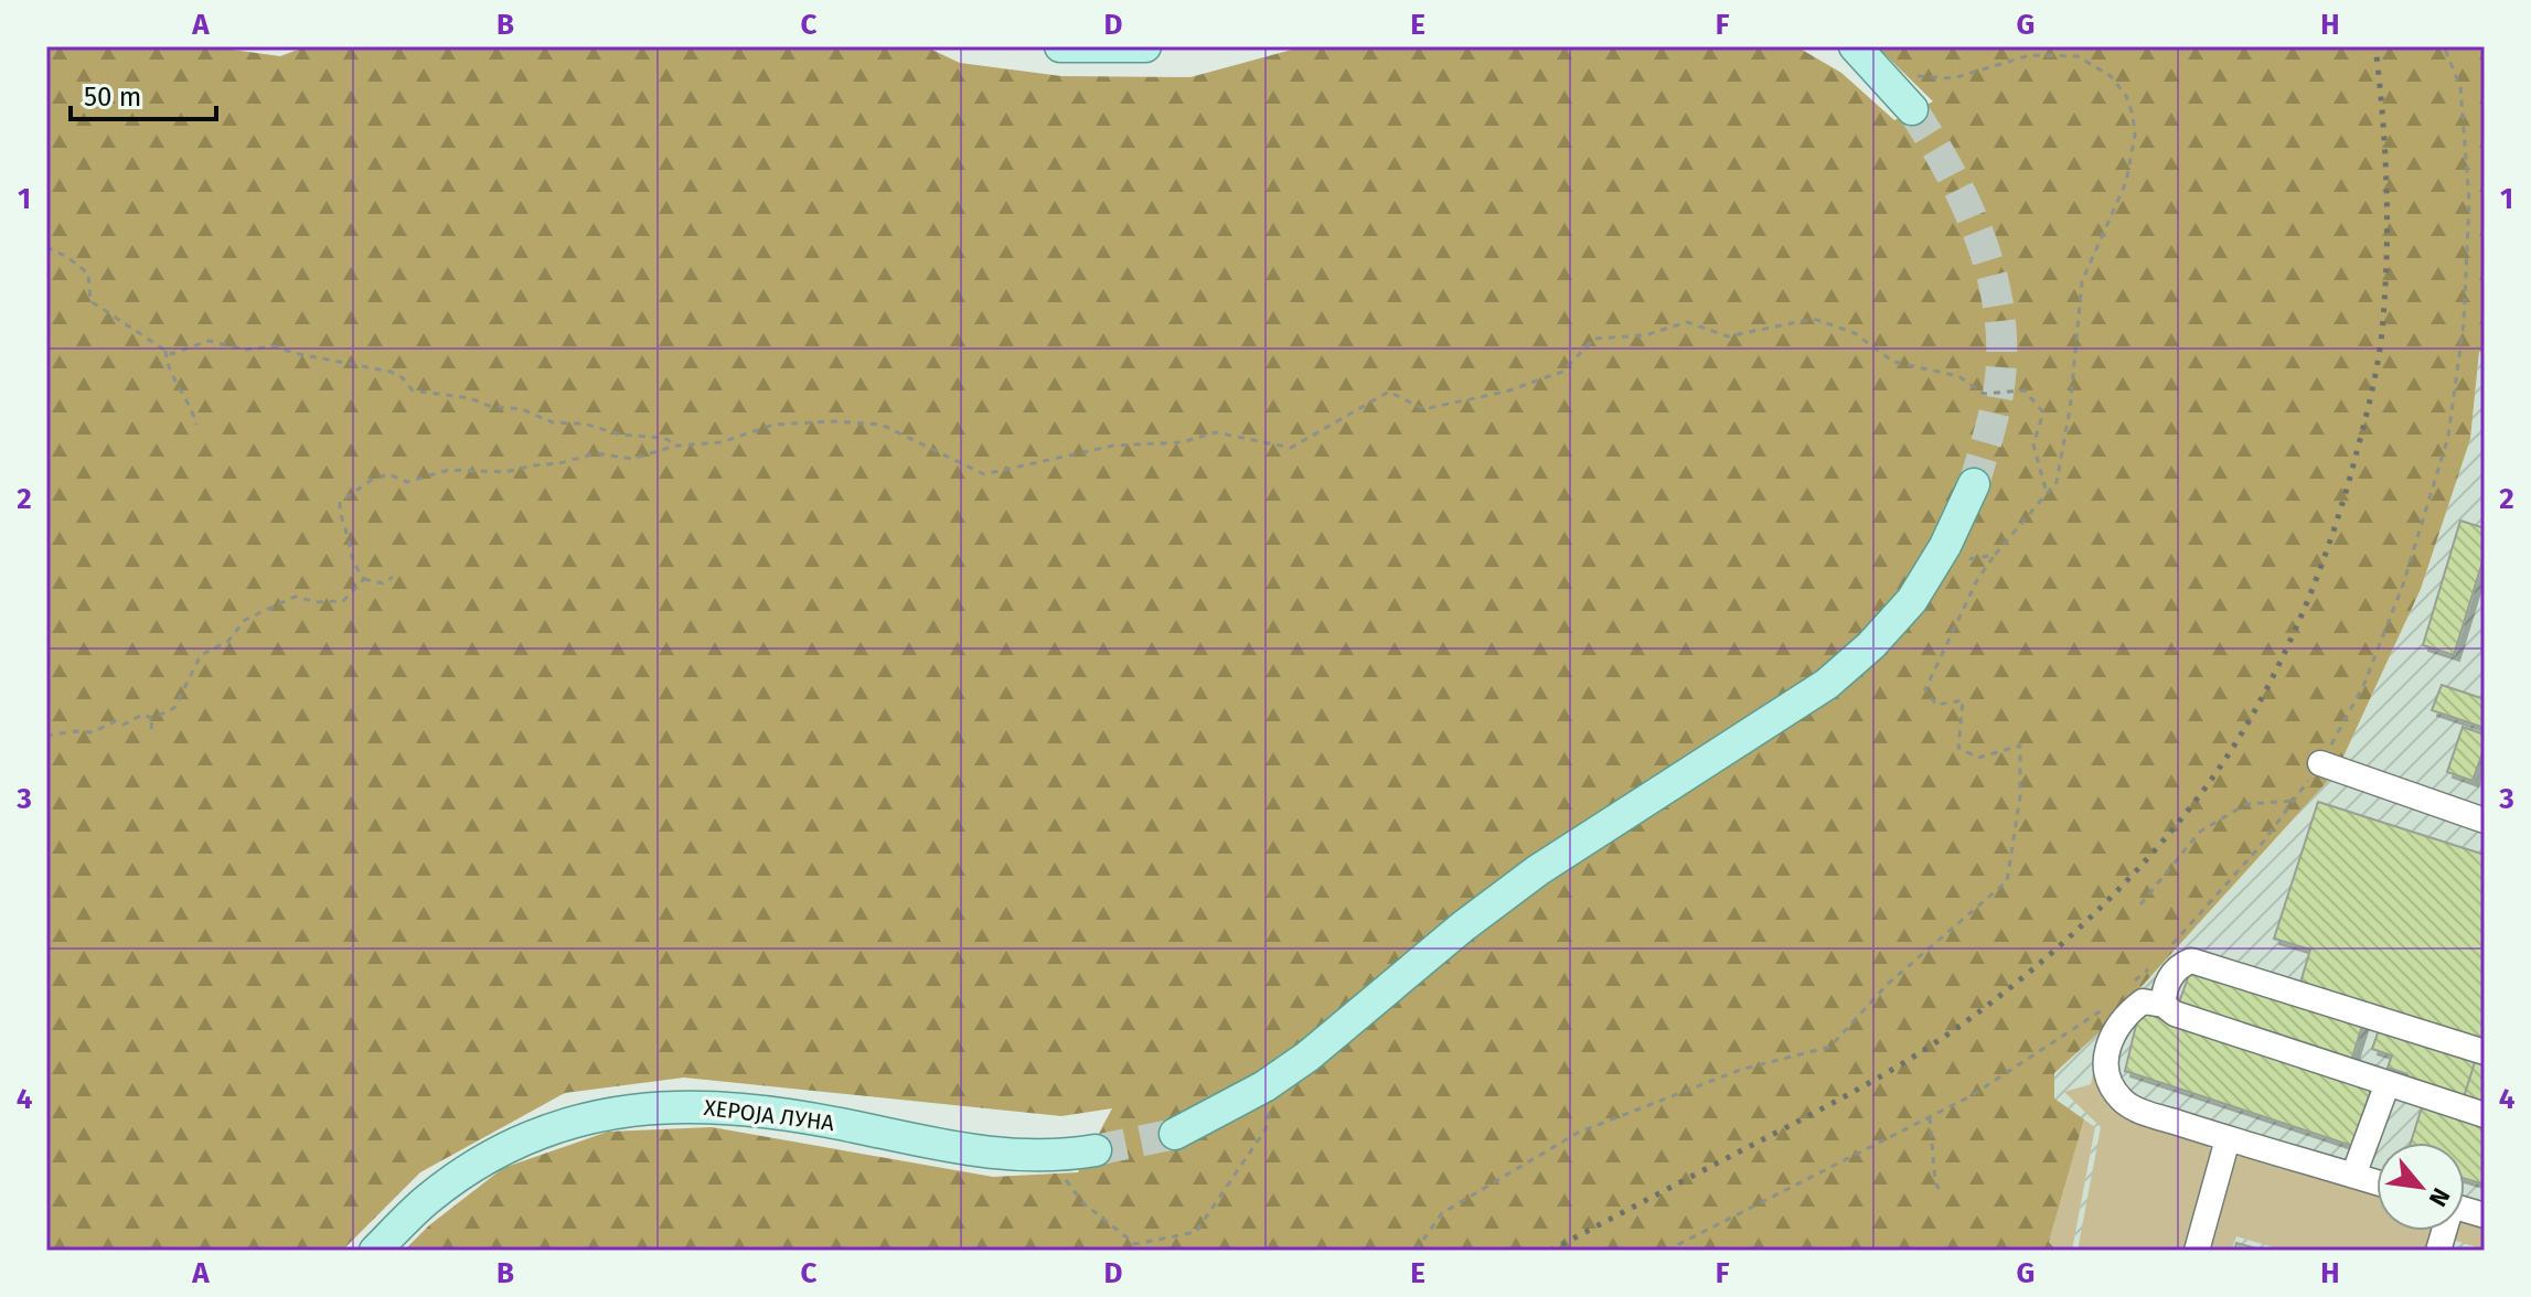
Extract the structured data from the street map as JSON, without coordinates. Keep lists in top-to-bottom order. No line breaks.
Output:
{"streets":{"main road":["ХЕРОЈА ЛУНА"]},"scale_bar":"50 m","north":"bottom right","grid":{"columns":["A","B","C","D","E","F","G","H"],"rows":["1","2","3","4"]}}
